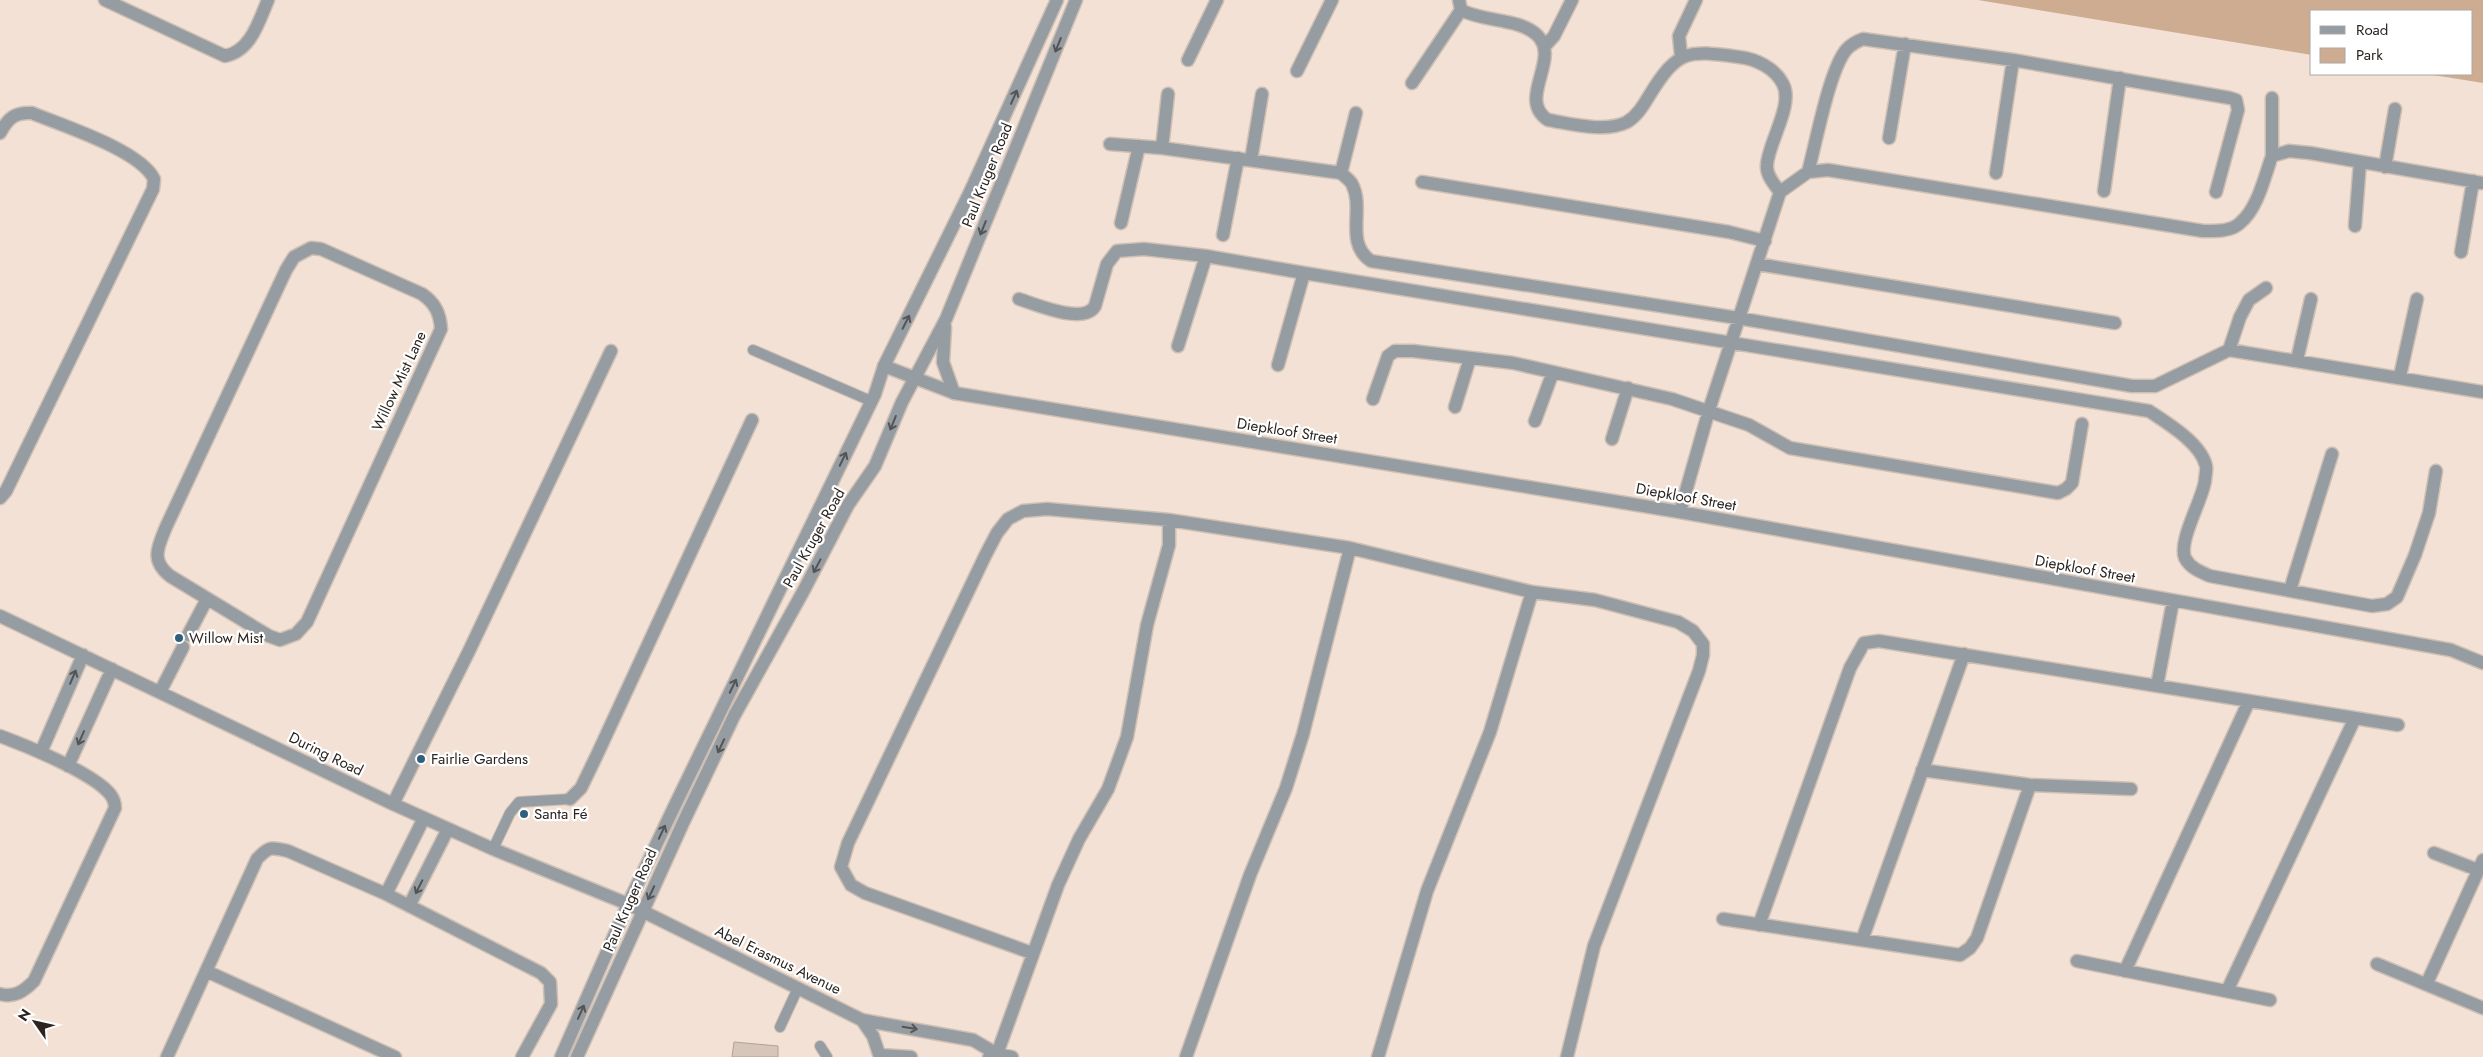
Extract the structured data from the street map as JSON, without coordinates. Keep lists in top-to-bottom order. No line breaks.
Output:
{"streets":{"street":["Paul Kruger Road","Willow Mist Lane","Diepkloof Street","During Road","Abel Erasmus Avenue"]},"crossings":[["Paul Kruger Road","Diepkloof Street"],["Paul Kruger Road","During Road"],["Paul Kruger Road","Abel Erasmus Avenue"],["During Road","Abel Erasmus Avenue"]],"places":["Willow Mist","Fairlie Gardens","Santa Fé"],"legend":["Road","Park"],"north":"top left"}
